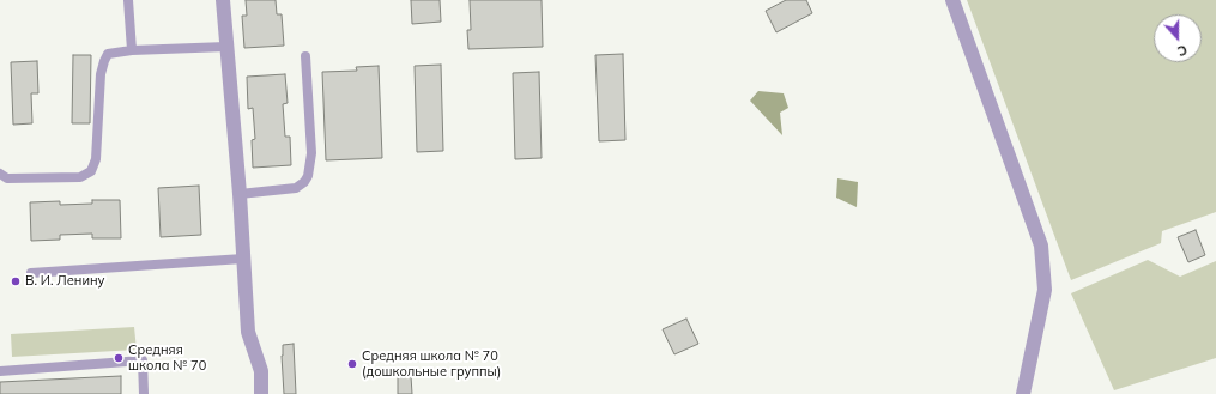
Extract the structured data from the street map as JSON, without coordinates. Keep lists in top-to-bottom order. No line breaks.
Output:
{"places":["В. И. Ленину","Средняя школа № 70","Средняя школа № 70 (дошкольные группы)"],"north":"bottom"}
